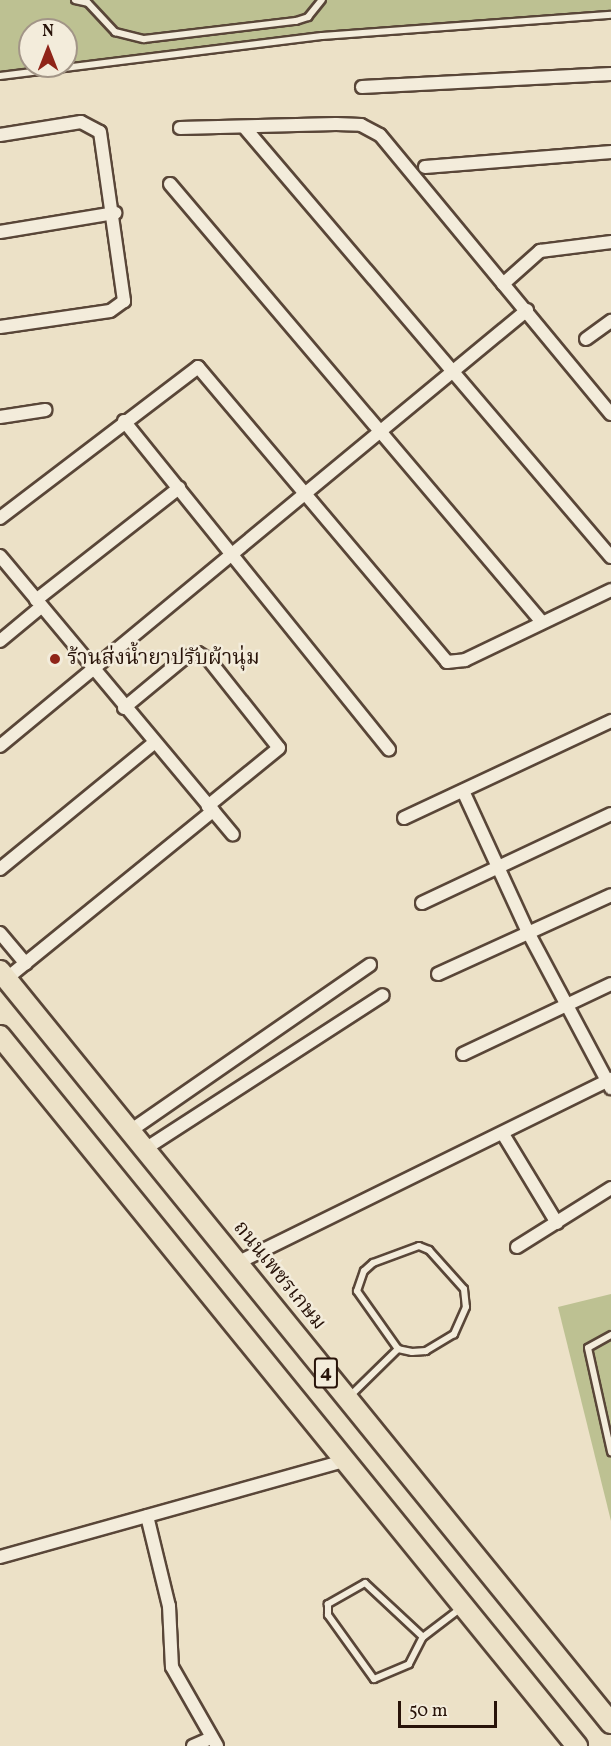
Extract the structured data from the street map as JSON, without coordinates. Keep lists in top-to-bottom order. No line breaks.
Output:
{"streets":{"main road":["ถนนเพชรเกษม","4"]},"places":["ร้านส่งน้ำยาปรับผ้านุ่ม"],"scale_bar":"50 m","north":"top"}
